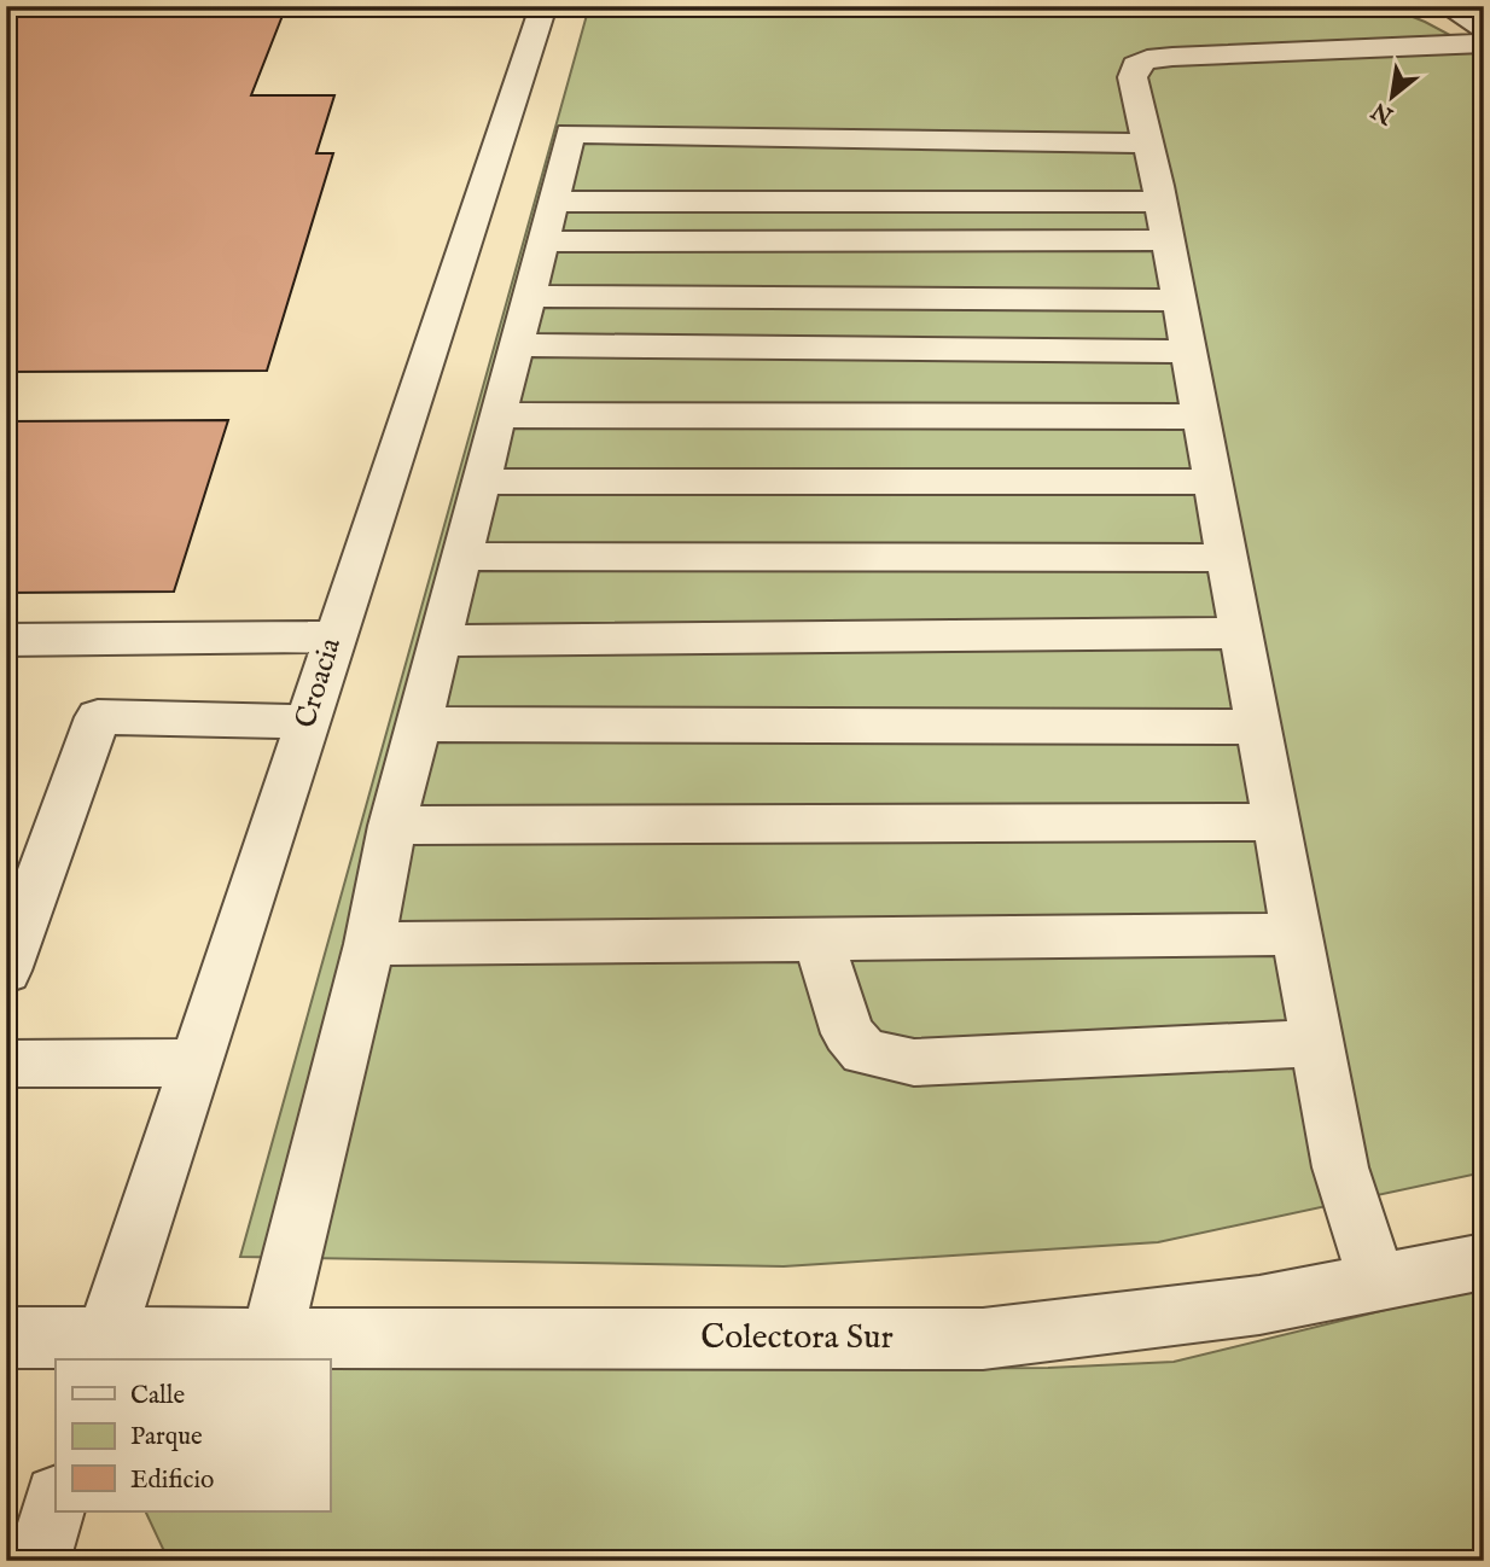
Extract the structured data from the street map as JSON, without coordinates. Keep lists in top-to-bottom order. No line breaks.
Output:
{"streets":{"street":["Croacia","Colectora Sur"]},"crossings":[["Croacia","Colectora Sur"]],"legend":["Calle","Parque","Edificio"],"north":"bottom left"}
